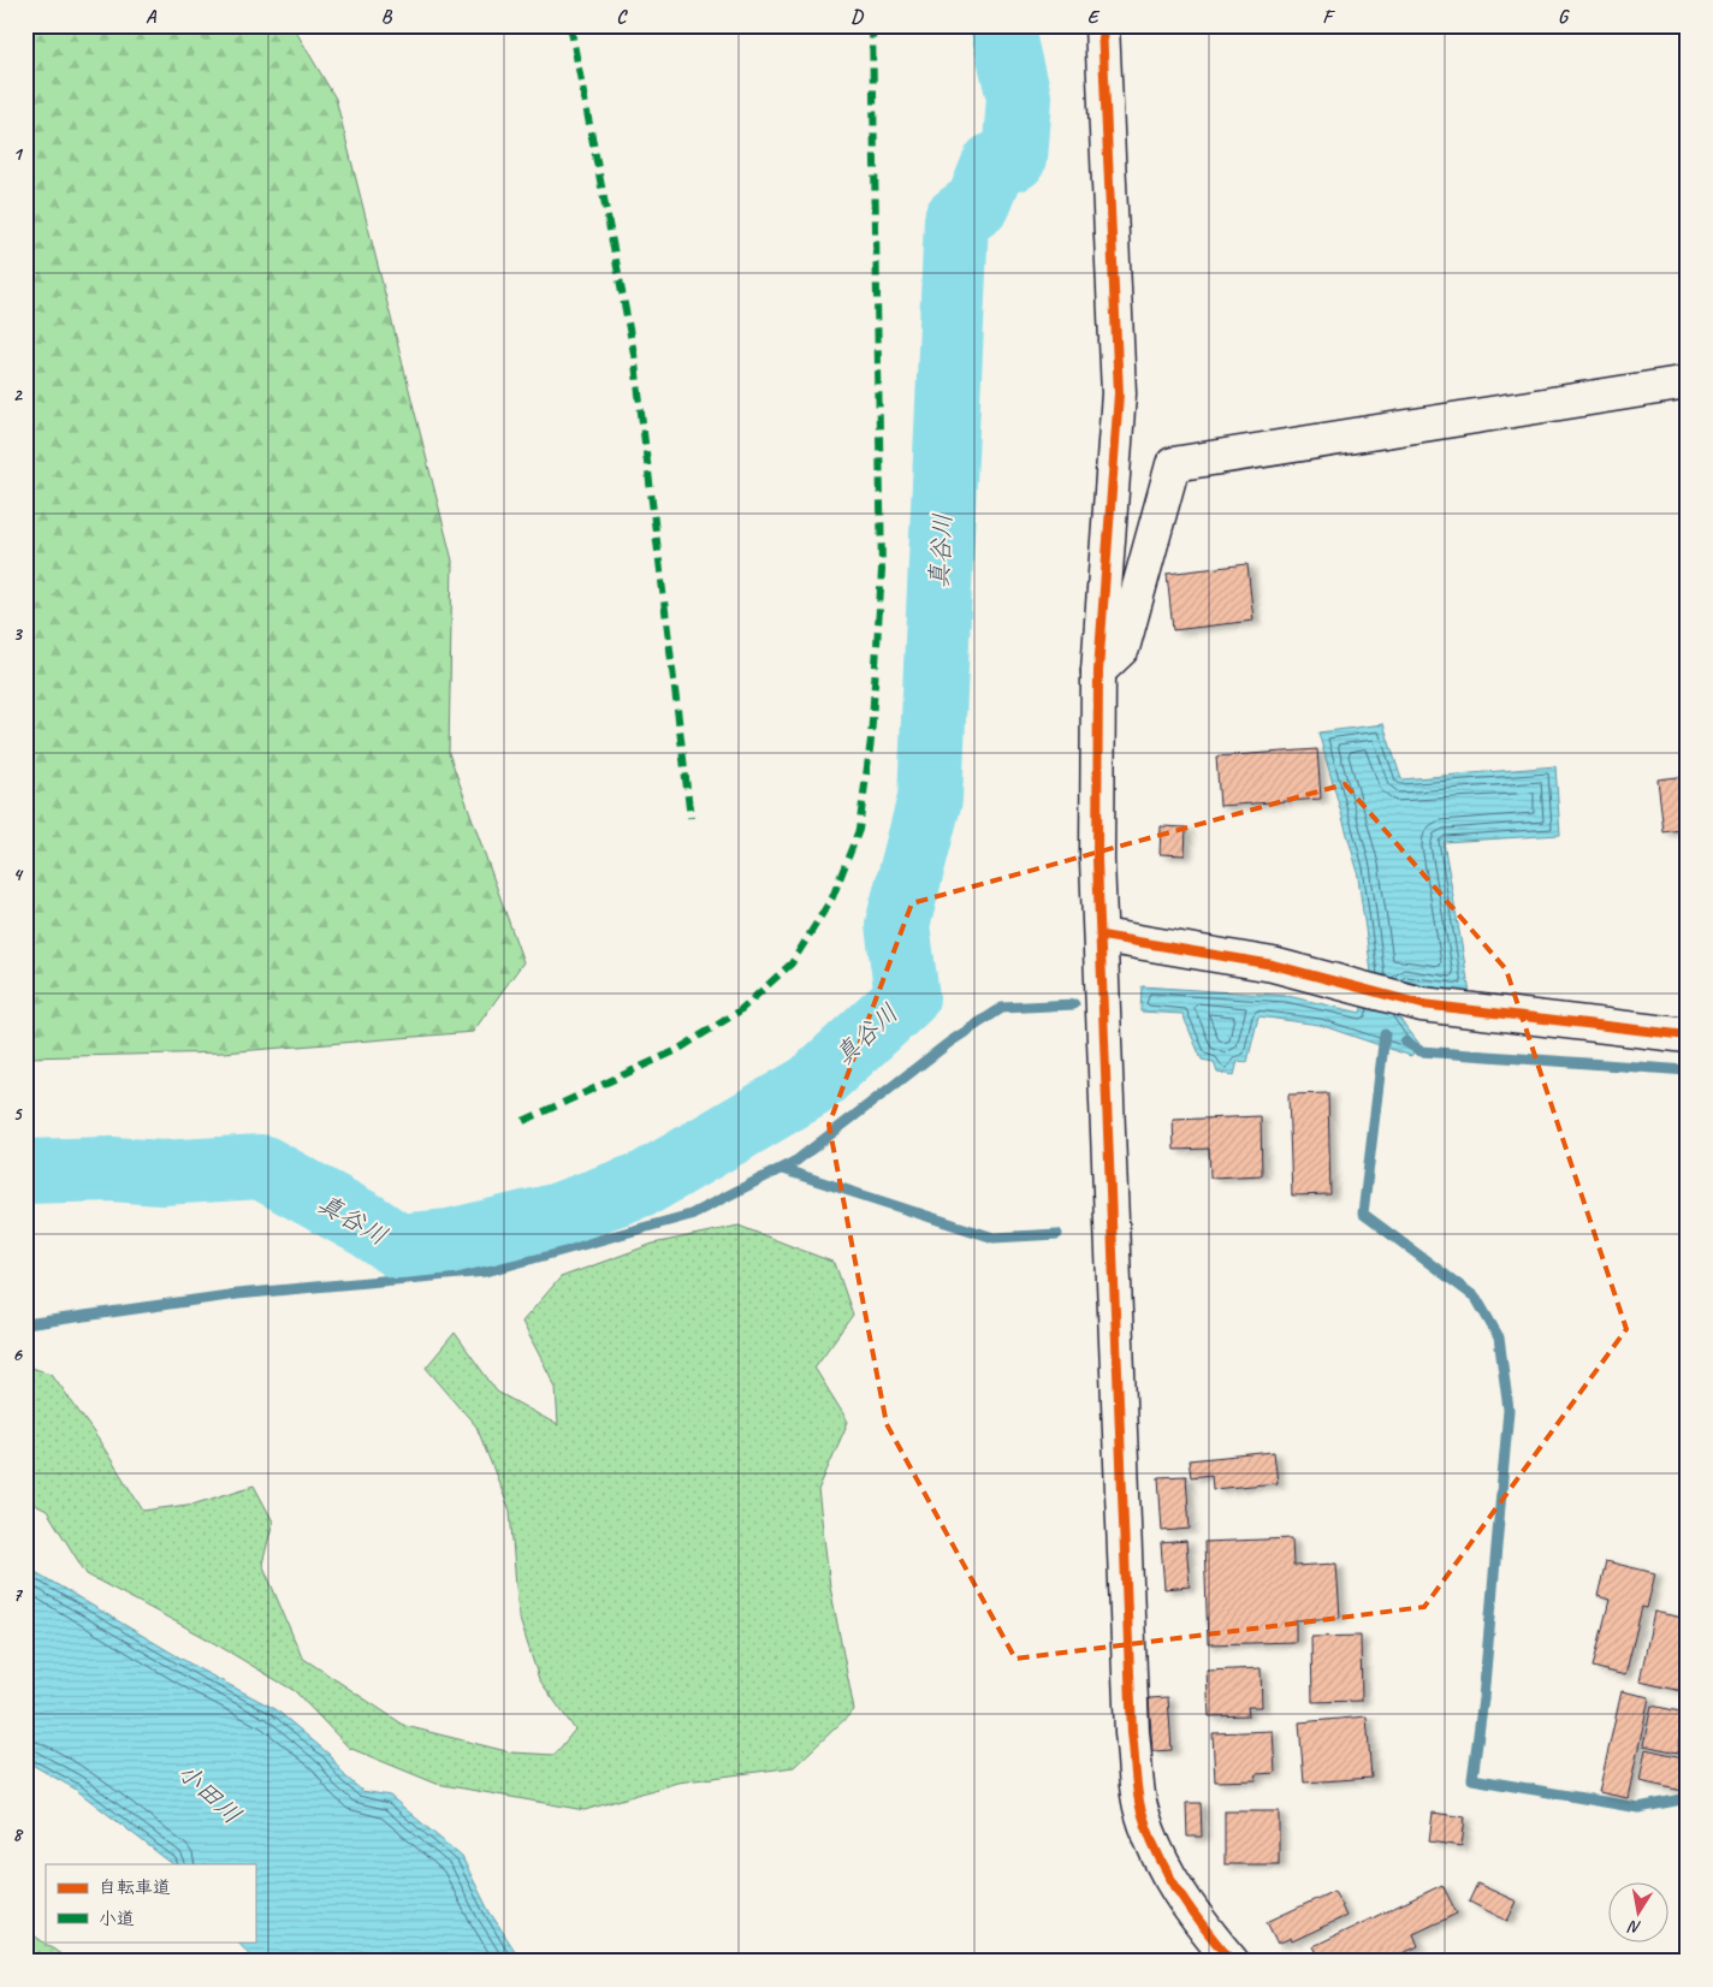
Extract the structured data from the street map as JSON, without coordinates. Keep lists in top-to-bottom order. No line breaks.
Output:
{"water":["真谷川","小田川"],"legend":["自転車道","小道"],"north":"bottom","grid":{"columns":["A","B","C","D","E","F","G"],"rows":["1","2","3","4","5","6","7","8"]}}
